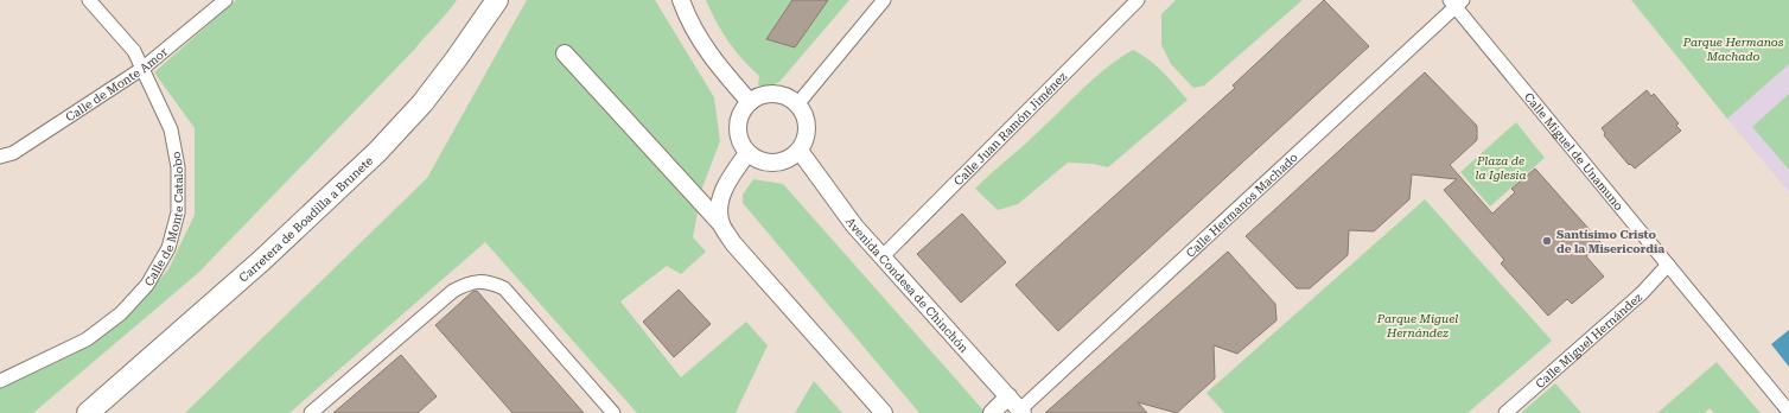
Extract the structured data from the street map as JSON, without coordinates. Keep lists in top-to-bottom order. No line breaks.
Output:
{"streets":{"main road":["Carretera de Boadilla a Brunete"],"street":["Calle de Monte Amor","Calle Juan Ramón Jiménez","Calle Miguel de Unamuno","Calle Hermanos Machado","Calle de Monte Catalobo","Avenida Condesa de Chinchón","Calle Miguel Hernández"]},"crossings":[["Calle de Monte Amor","Calle de Monte Catalobo"],["Calle Juan Ramón Jiménez","Avenida Condesa de Chinchón"],["Calle Miguel de Unamuno","Calle Hermanos Machado"],["Calle Miguel de Unamuno","Calle Miguel Hernández"],["Calle Hermanos Machado","Avenida Condesa de Chinchón"]],"parks":["Parque Hermanos Machado","Plaza de la Iglesia","Parque Miguel Hernández"],"places":["Santísimo Cristo de la Misericordia"]}
